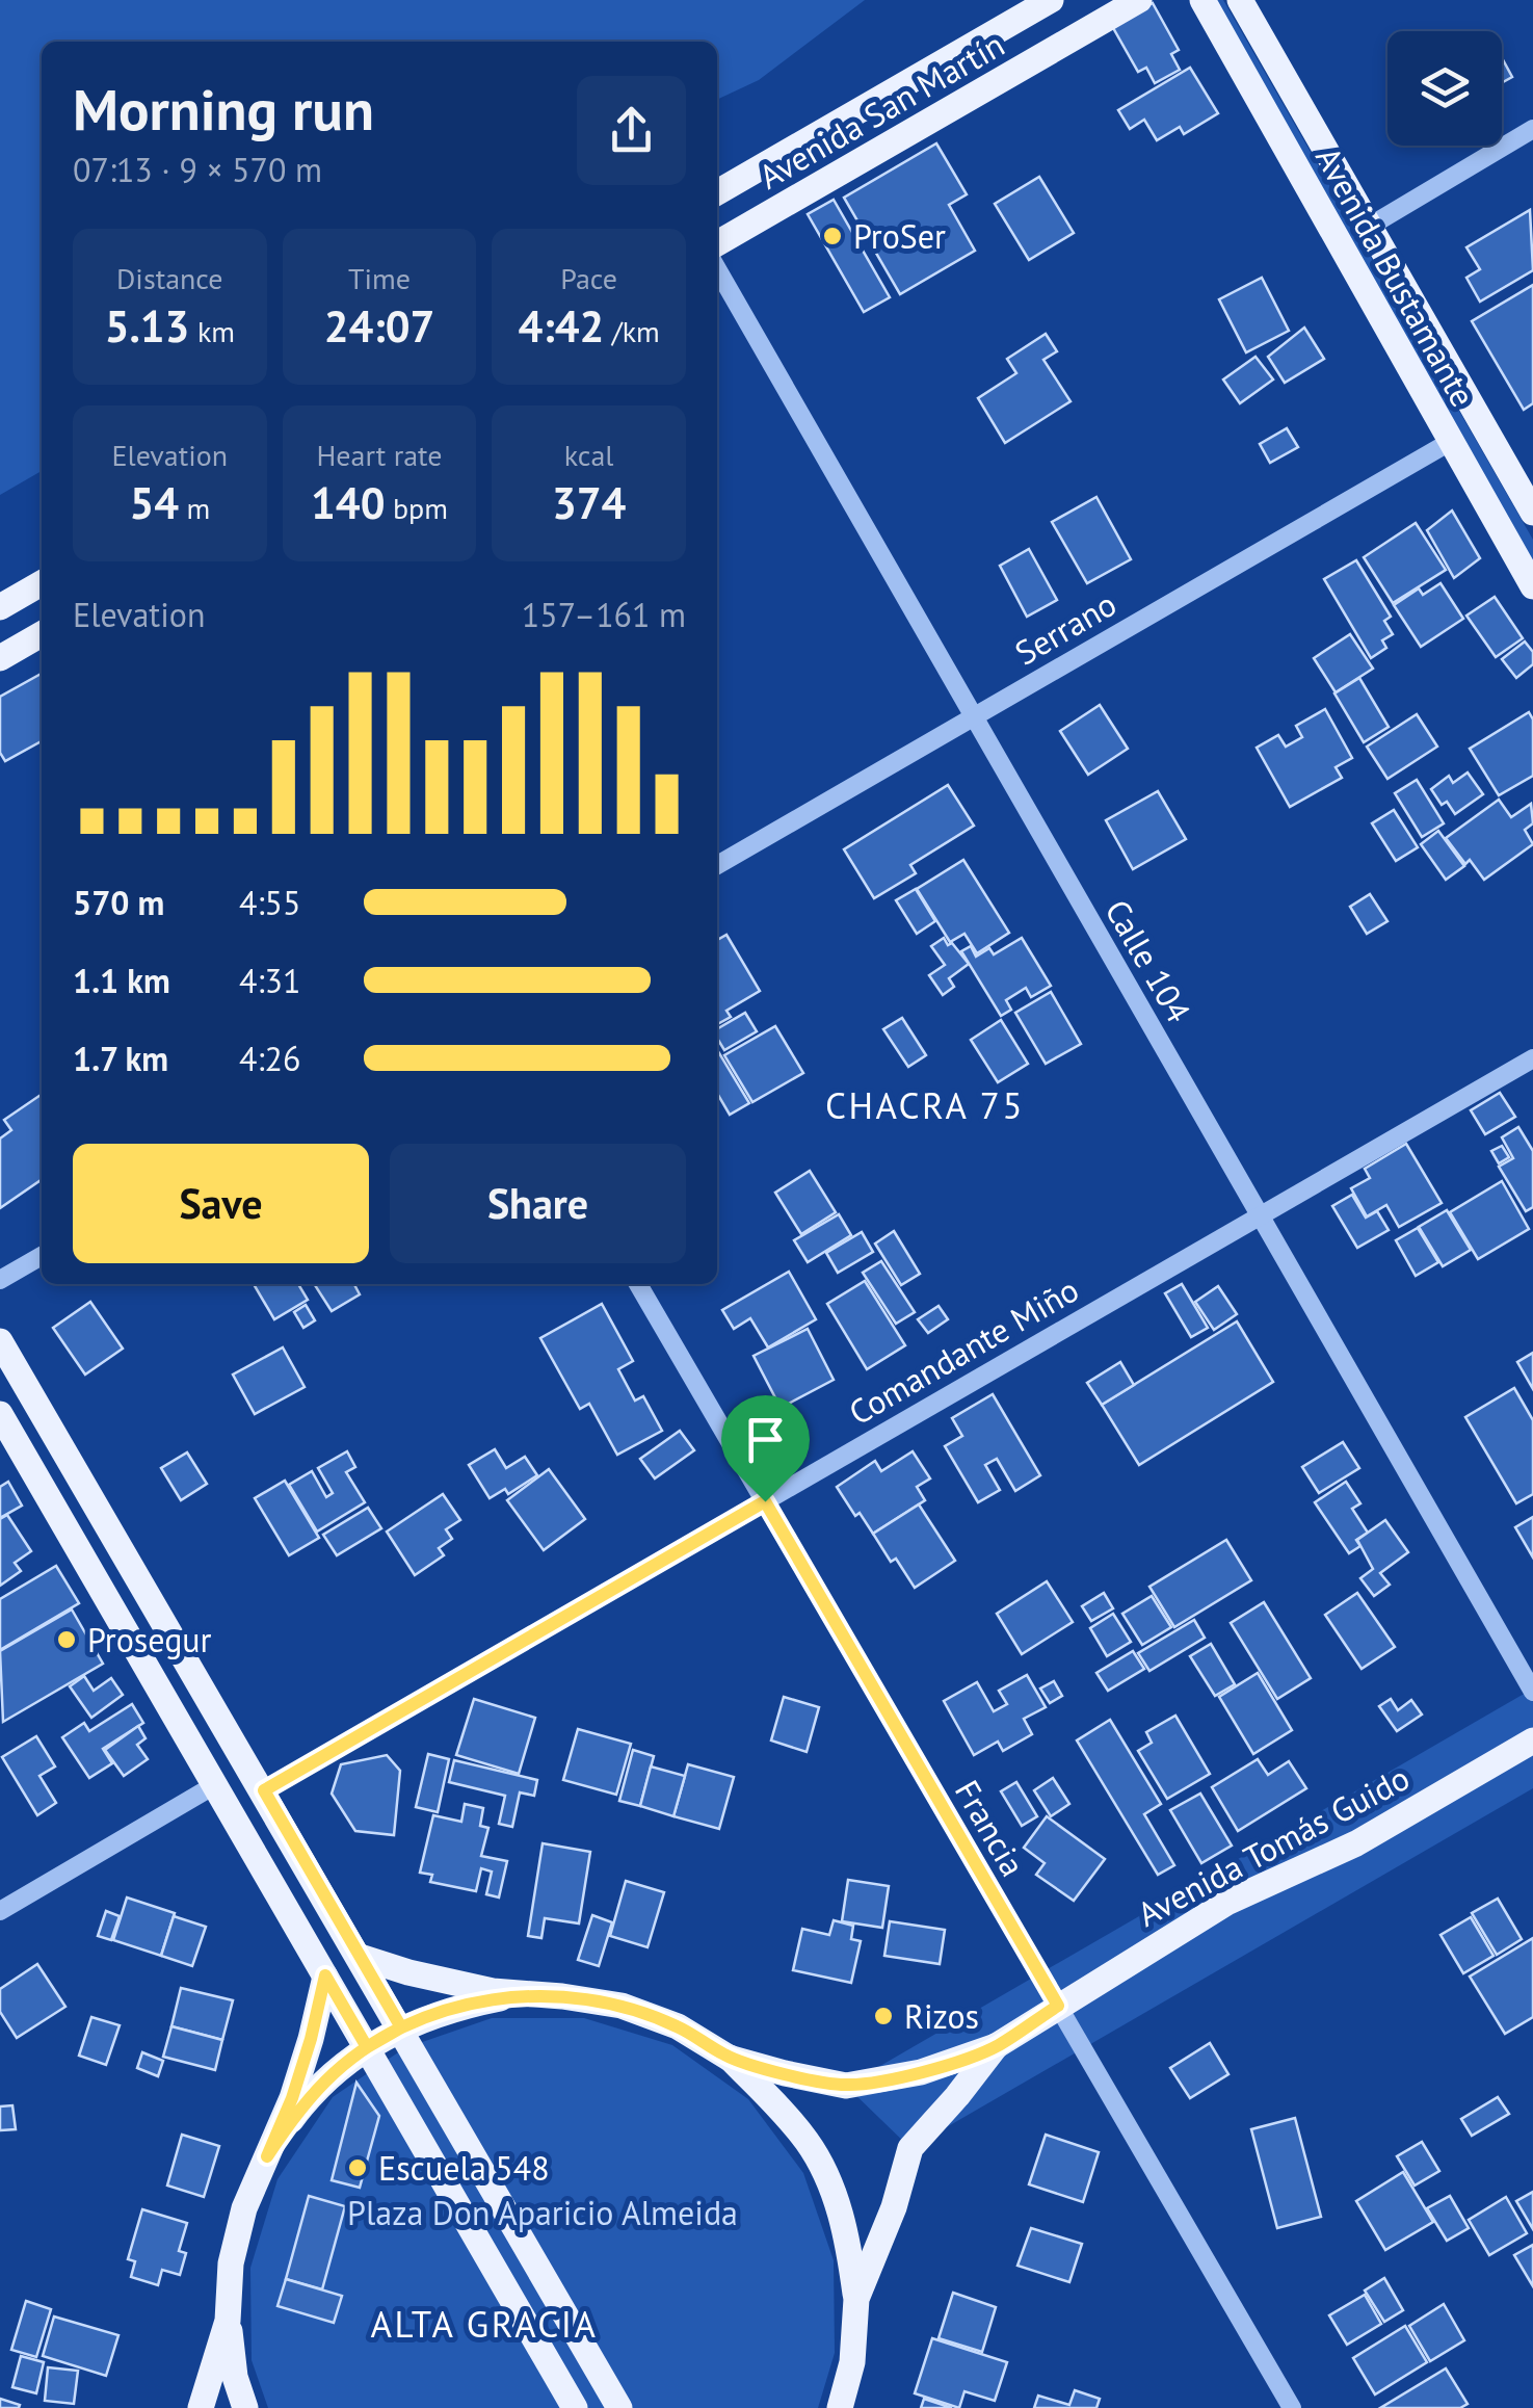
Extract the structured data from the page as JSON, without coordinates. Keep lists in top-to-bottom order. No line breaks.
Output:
{"streets":{"main road":["Avenida San Martín","Avenida Bustamante","Avenida Tomás Guido"],"street":["Serrano","Calle 104","Comandante Miño","Francia"]},"crossings":[["Avenida Bustamante","Serrano"],["Serrano","Calle 104"],["Calle 104","Comandante Miño"],["Comandante Miño","Francia"],["Francia","Avenida Tomás Guido"]],"districts":["CHACRA 75","ALTA GRACIA"],"parks":["Plaza Don Aparicio Almeida"],"places":["ProSer","Prosegur","Rizos","Escuela 548"],"page":{"heading":["Morning run","07:13 · 9 × 570 m"],"stats":[["Distance","5.13 km"],["Time","24:07"],["Pace","4:42 /km"],["Elevation","54 m"],["Heart rate","140 bpm"],["kcal","374"]],"chart":["Elevation","157–161 m"],"list":[{"name":"570 m","note":"4:55"},{"name":"1.1 km","note":"4:31"},{"name":"1.7 km","note":"4:26"}],"buttons":["Save","Share"]}}
